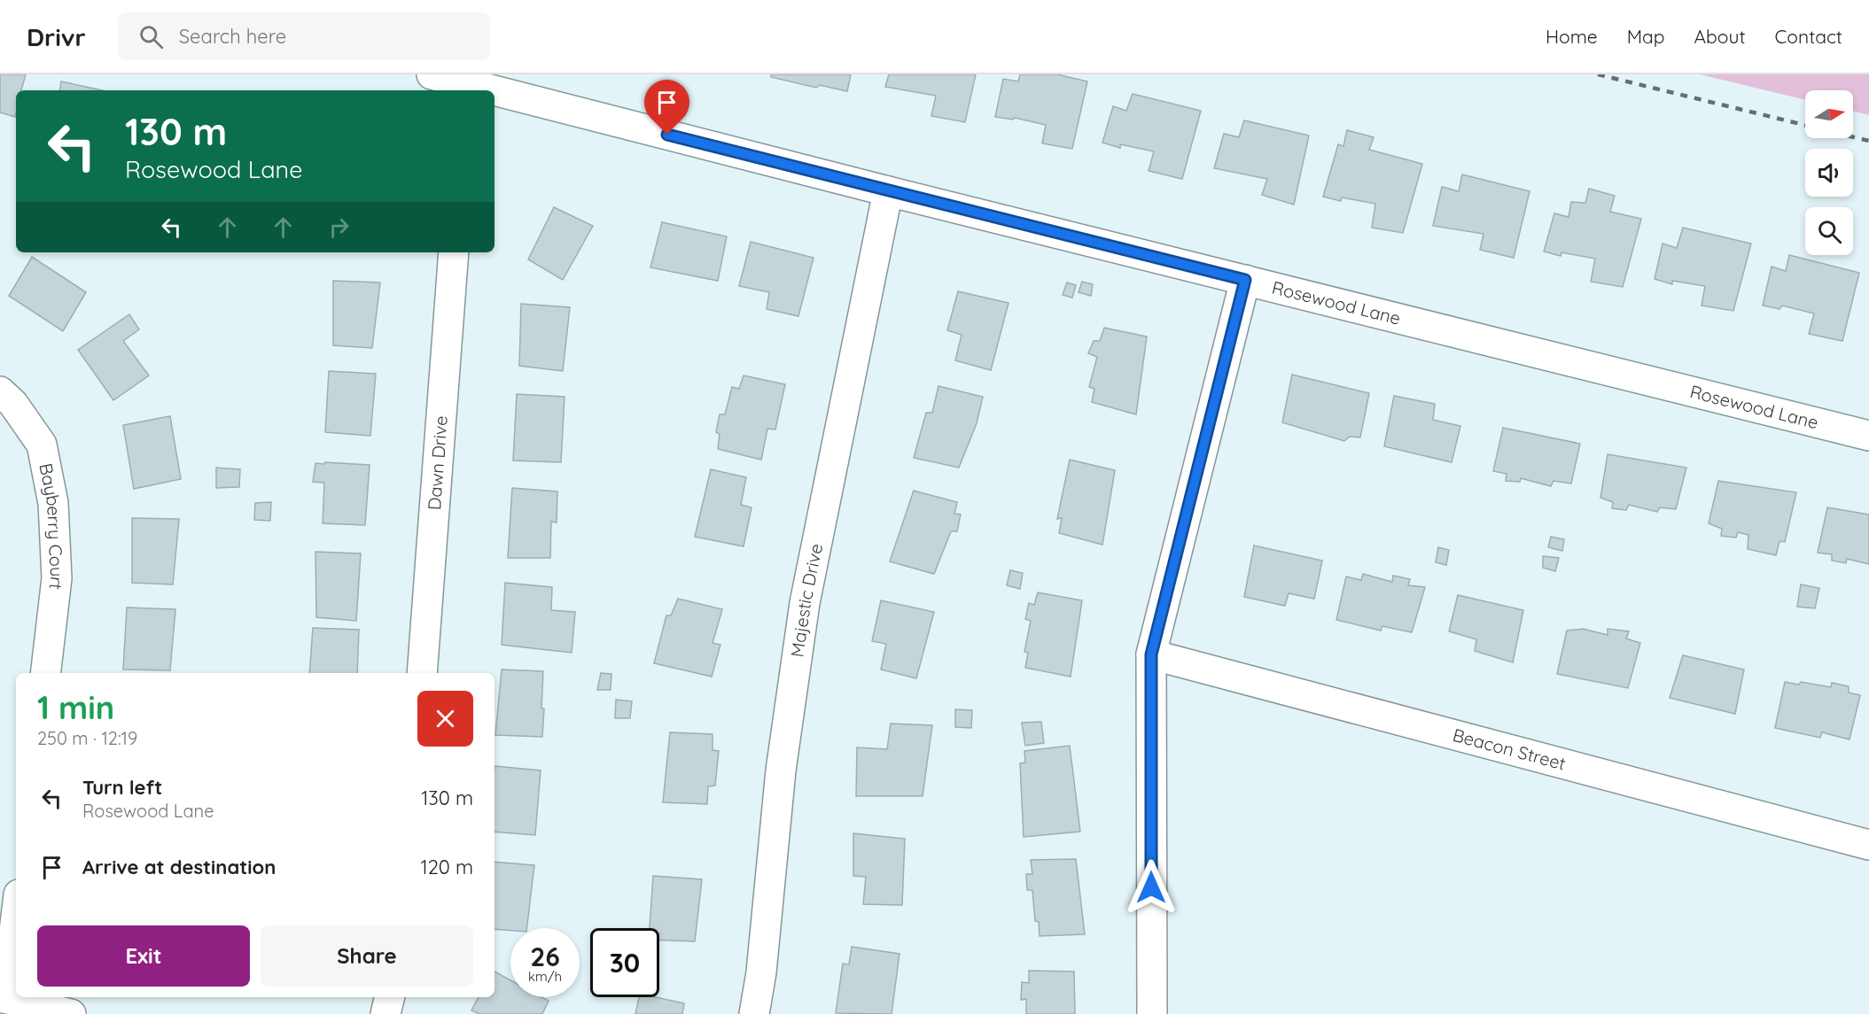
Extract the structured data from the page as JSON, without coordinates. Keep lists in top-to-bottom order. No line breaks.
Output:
{"streets":{"street":["Rosewood Lane","Dawn Drive","Bayberry Court","Majestic Drive","Beacon Street"]},"crossings":[["Rosewood Lane","Majestic Drive"]],"north":"right","page":{"header":"Drivr","search":"Search here","nav":["Home","Map","About","Contact"],"turn":["130 m","Rosewood Lane"],"heading":["1 min","250 m · 12:19"],"list":[{"name":"Turn left","note":"Rosewood Lane","value":"130 m"},{"name":"Arrive at destination","value":"120 m"}],"buttons":["Exit","Share"],"speed":"26 km/h","limit":"30"}}
